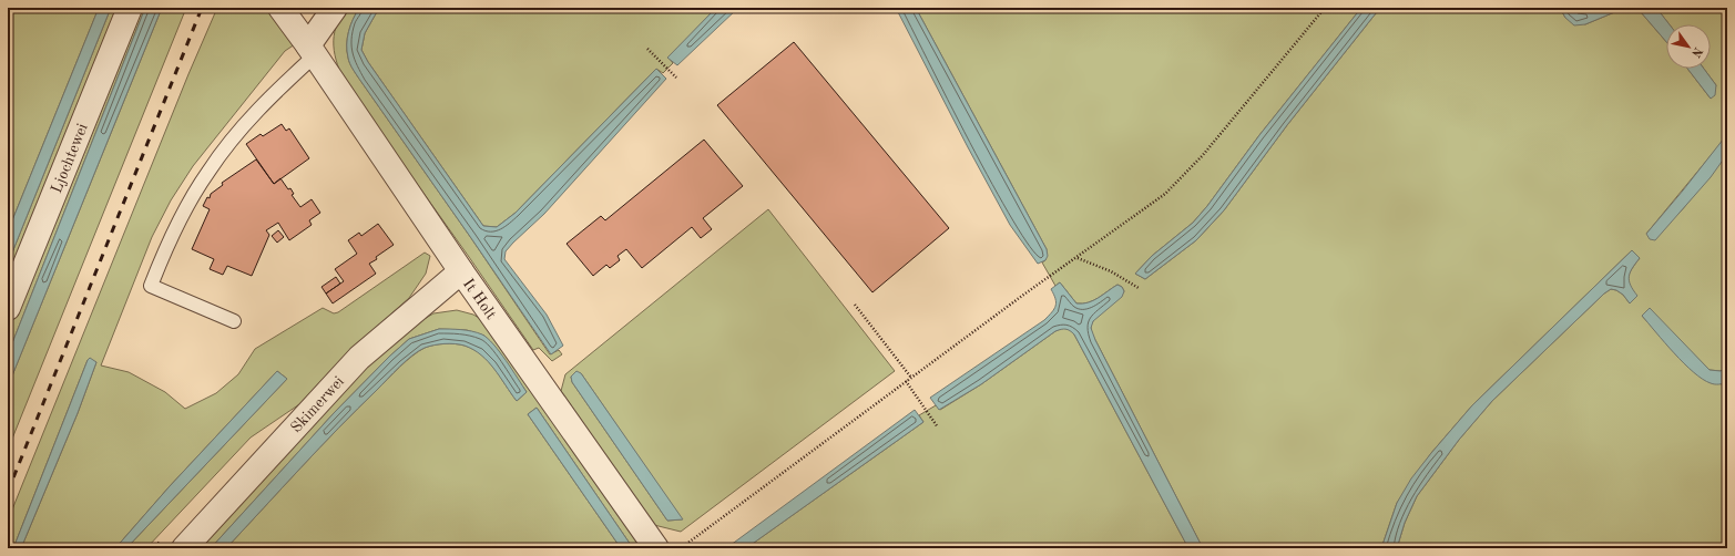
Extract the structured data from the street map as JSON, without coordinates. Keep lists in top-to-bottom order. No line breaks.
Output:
{"streets":{"street":["Ljochtewei","It Holt","Skimerwei"]},"crossings":[["It Holt","Skimerwei"]],"north":"bottom right"}
